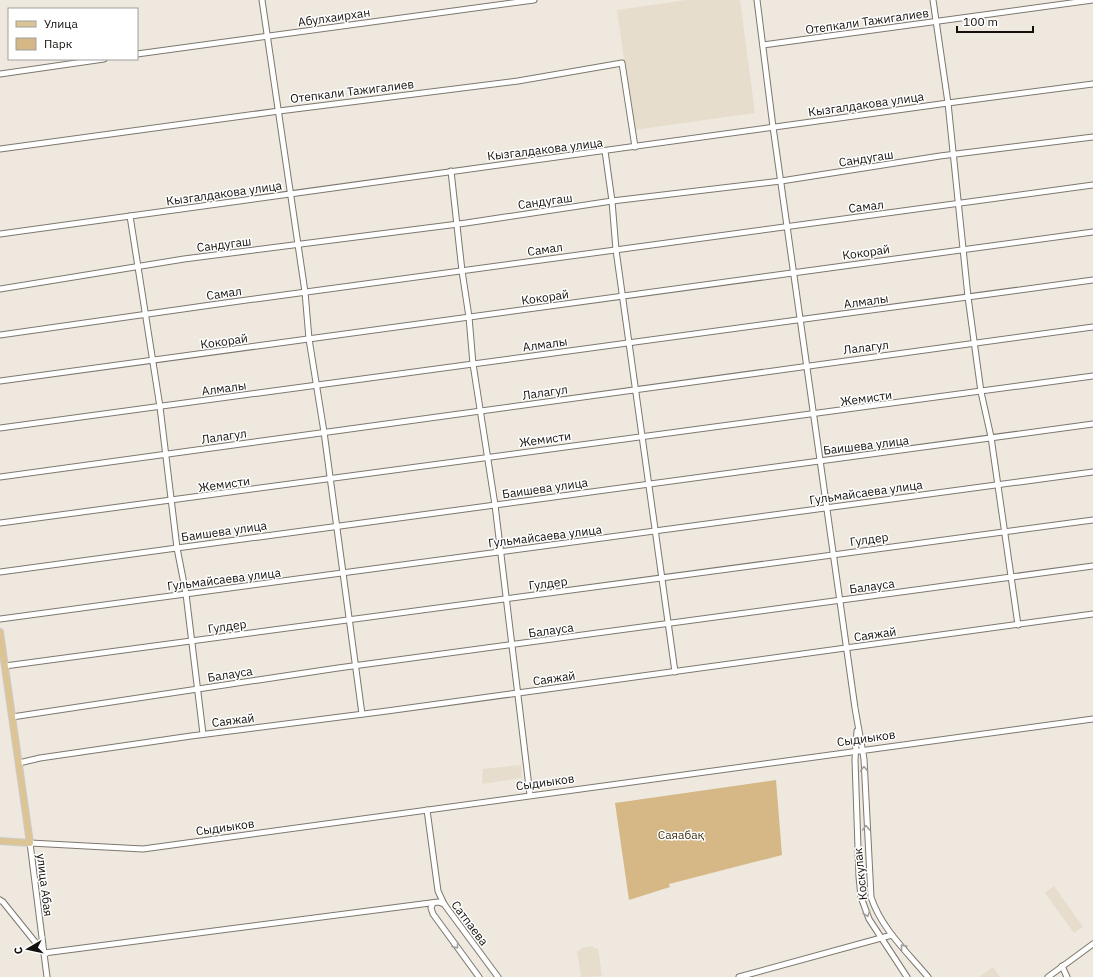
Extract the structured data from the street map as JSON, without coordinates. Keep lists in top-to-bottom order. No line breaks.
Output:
{"streets":{"main road":["Сыдиыков"],"street":["Абулхаирхан","Отепкали Тажигалиев","Кызгалдакова улица","Сандугаш","Самал","Кокорай","Алмалы","Лалагул","Жемисти","Баишева улица","Гульмайсаева улица","Гулдер","Балауса","Саяжай","Коскулак","улица Абая","Сатпаева"]},"crossings":[["Отепкали Тажигалиев","Кызгалдакова улица"],["Сыдиыков","Коскулак"],["Сыдиыков","улица Абая"]],"parks":["Саяабақ"],"legend":["Улица","Парк"],"scale_bar":"100 m","north":"left"}
